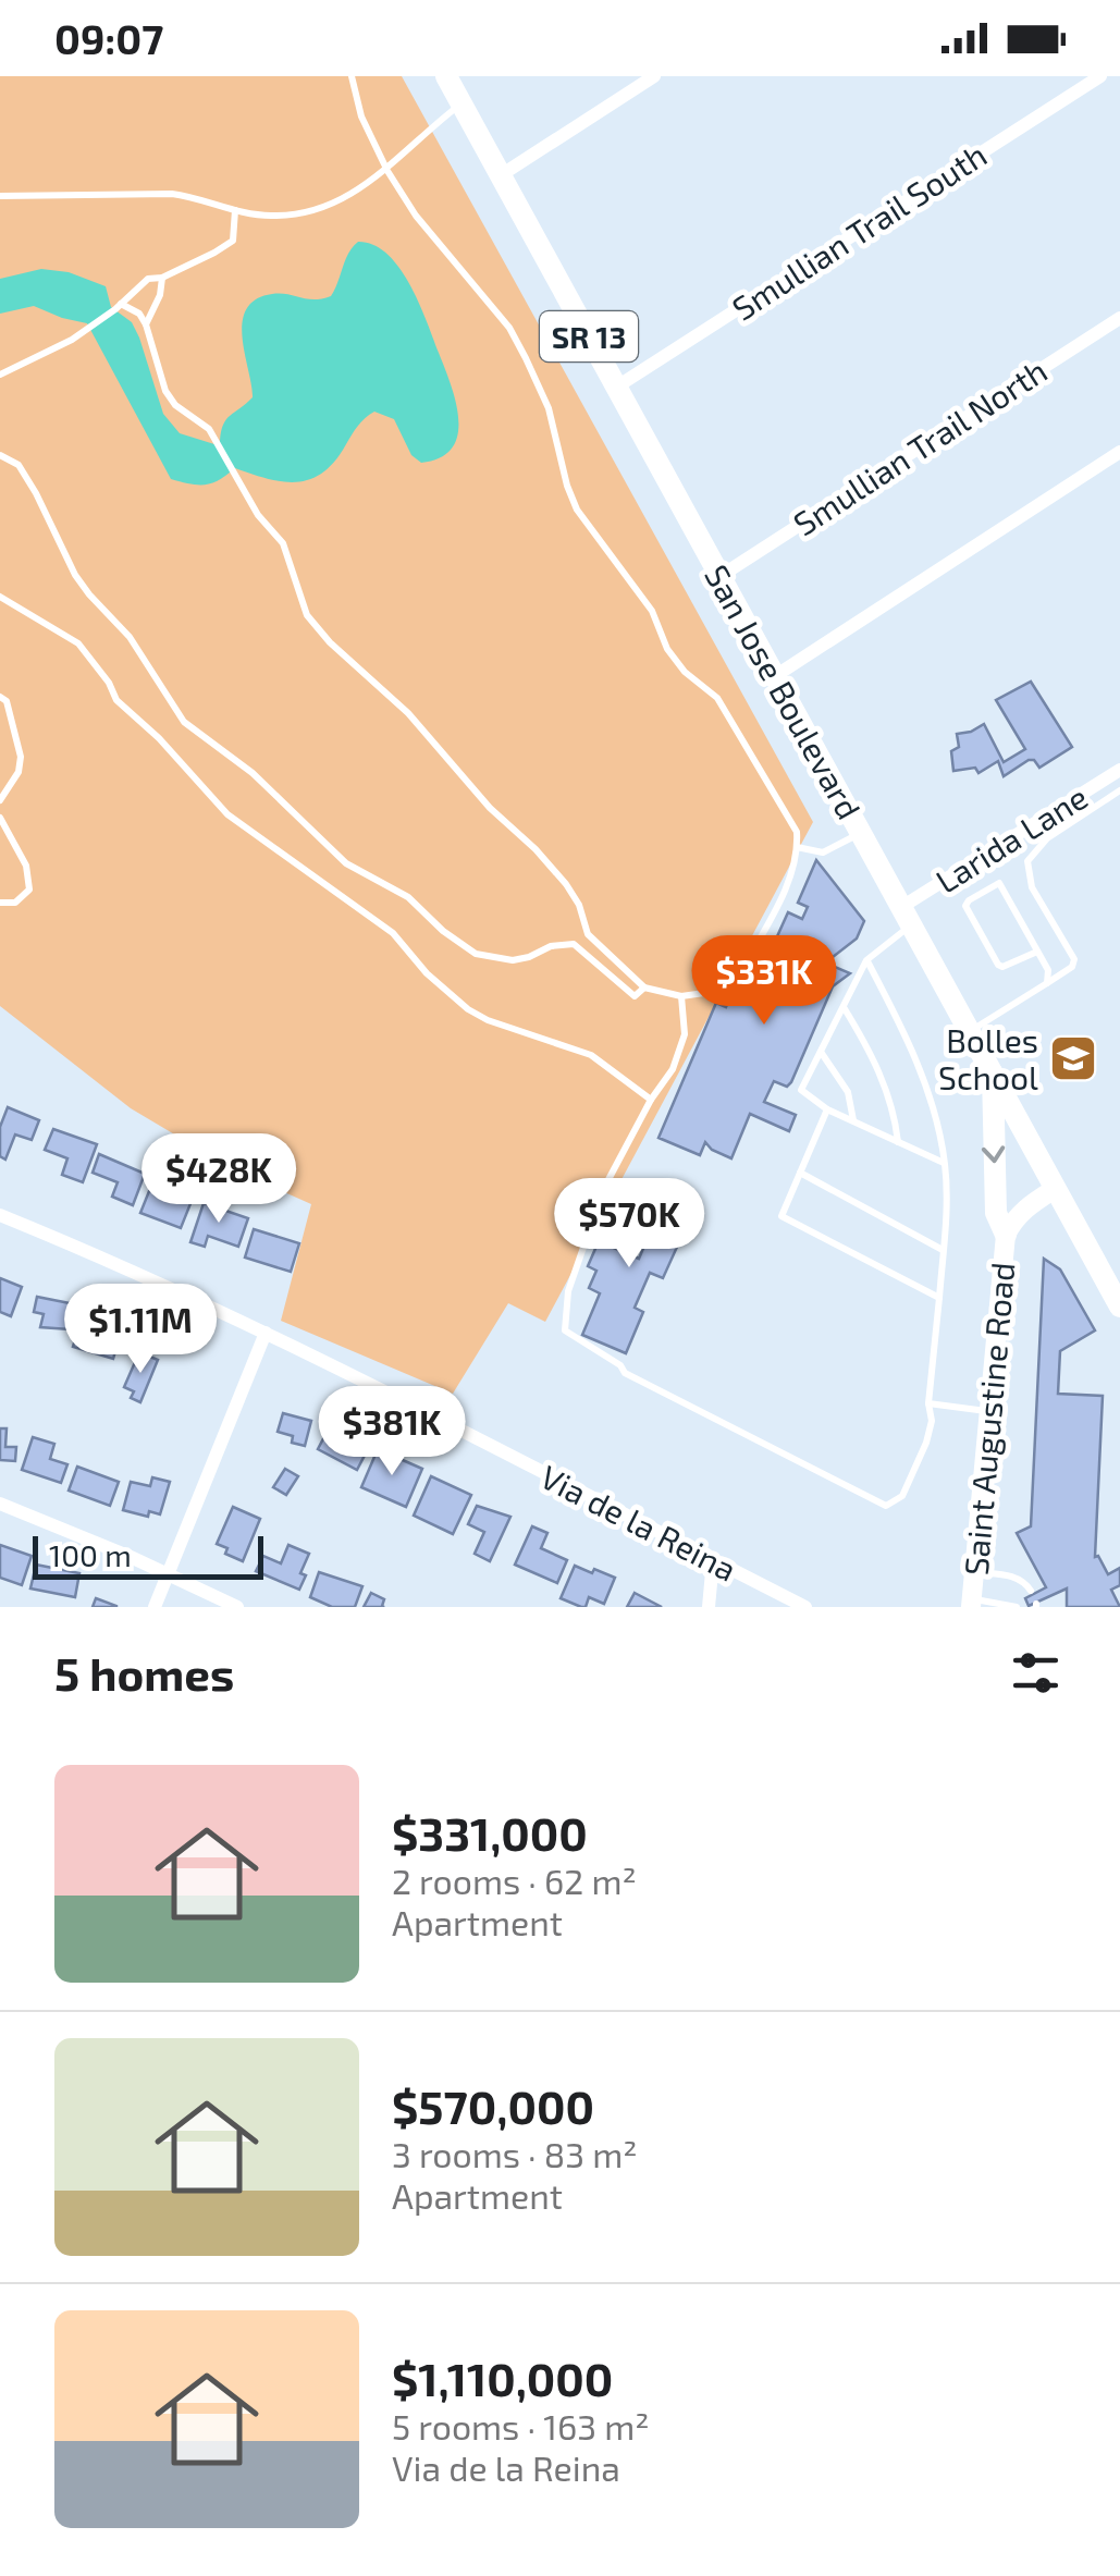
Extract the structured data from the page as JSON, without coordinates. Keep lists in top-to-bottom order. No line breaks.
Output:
{"streets":{"main road":["SR 13","San Jose Boulevard","Saint Augustine Road"],"street":["Smullian Trail South","Smullian Trail North","Larida Lane","Via de la Reina"]},"crossings":[["Smullian Trail South","San Jose Boulevard"],["Smullian Trail North","San Jose Boulevard"],["San Jose Boulevard","Larida Lane"],["San Jose Boulevard","Saint Augustine Road"]],"places":{"school or university":["Bolles School"]},"scale_bar":"100 m","page":{"status":"09:07","price":["$331K","$428K","$570K","$1.11M","$381K"],"scale":"100 m","heading":"5 homes","list":[{"name":"$331,000","note":"2 rooms · 62 m² · Apartment"},{"name":"$570,000","note":"3 rooms · 83 m² · Apartment"},{"name":"$1,110,000","note":"5 rooms · 163 m² · Via de la Reina"}]}}
